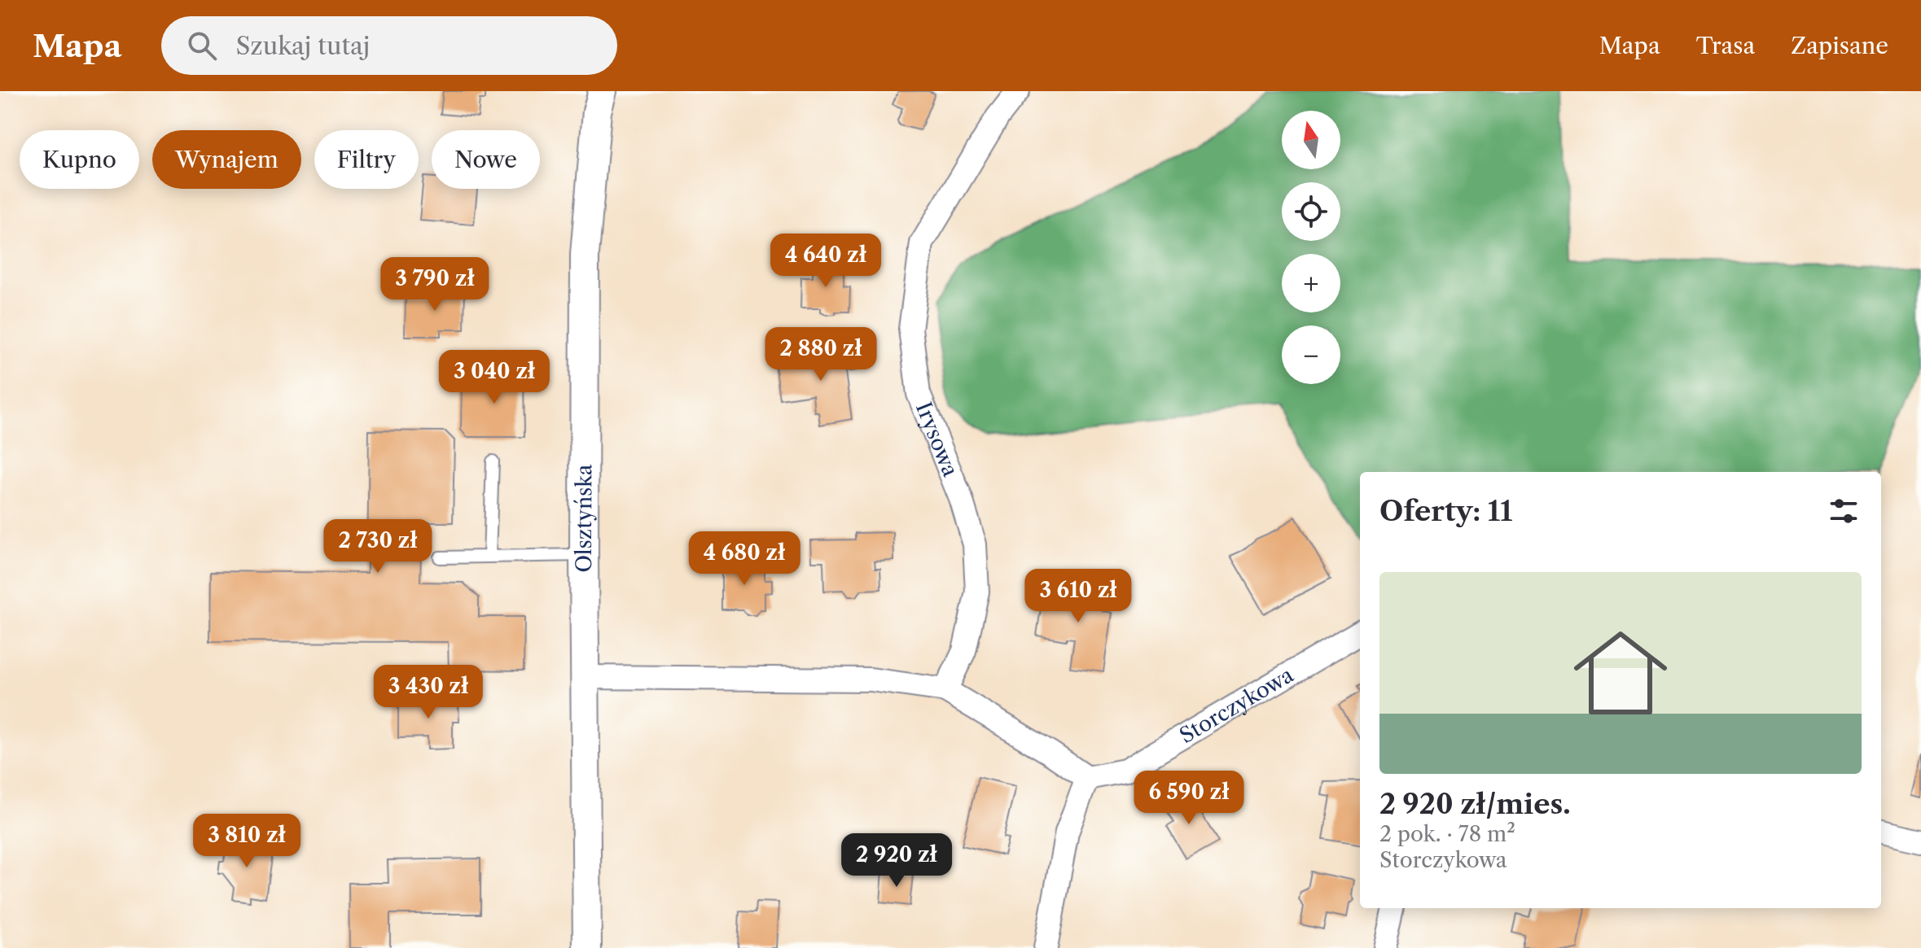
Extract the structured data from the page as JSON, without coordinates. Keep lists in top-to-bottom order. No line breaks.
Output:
{"streets":{"street":["Irysowa","Olsztyńska","Storczykowa"]},"north":"top","page":{"header":"Mapa","search":"Szukaj tutaj","nav":["Mapa","Trasa","Zapisane"],"map_buttons":["+","−"],"chip":["Kupno","Wynajem","Filtry","Nowe"],"price":["4 640 zł","3 790 zł","2 880 zł","3 040 zł","2 730 zł","4 680 zł","3 610 zł","3 430 zł","6 590 zł","3 810 zł","2 920 zł"],"heading":"Oferty: 11","list":[{"name":"2 920 zł/mies.","note":"2 pok. · 78 m² · Storczykowa"}]}}
